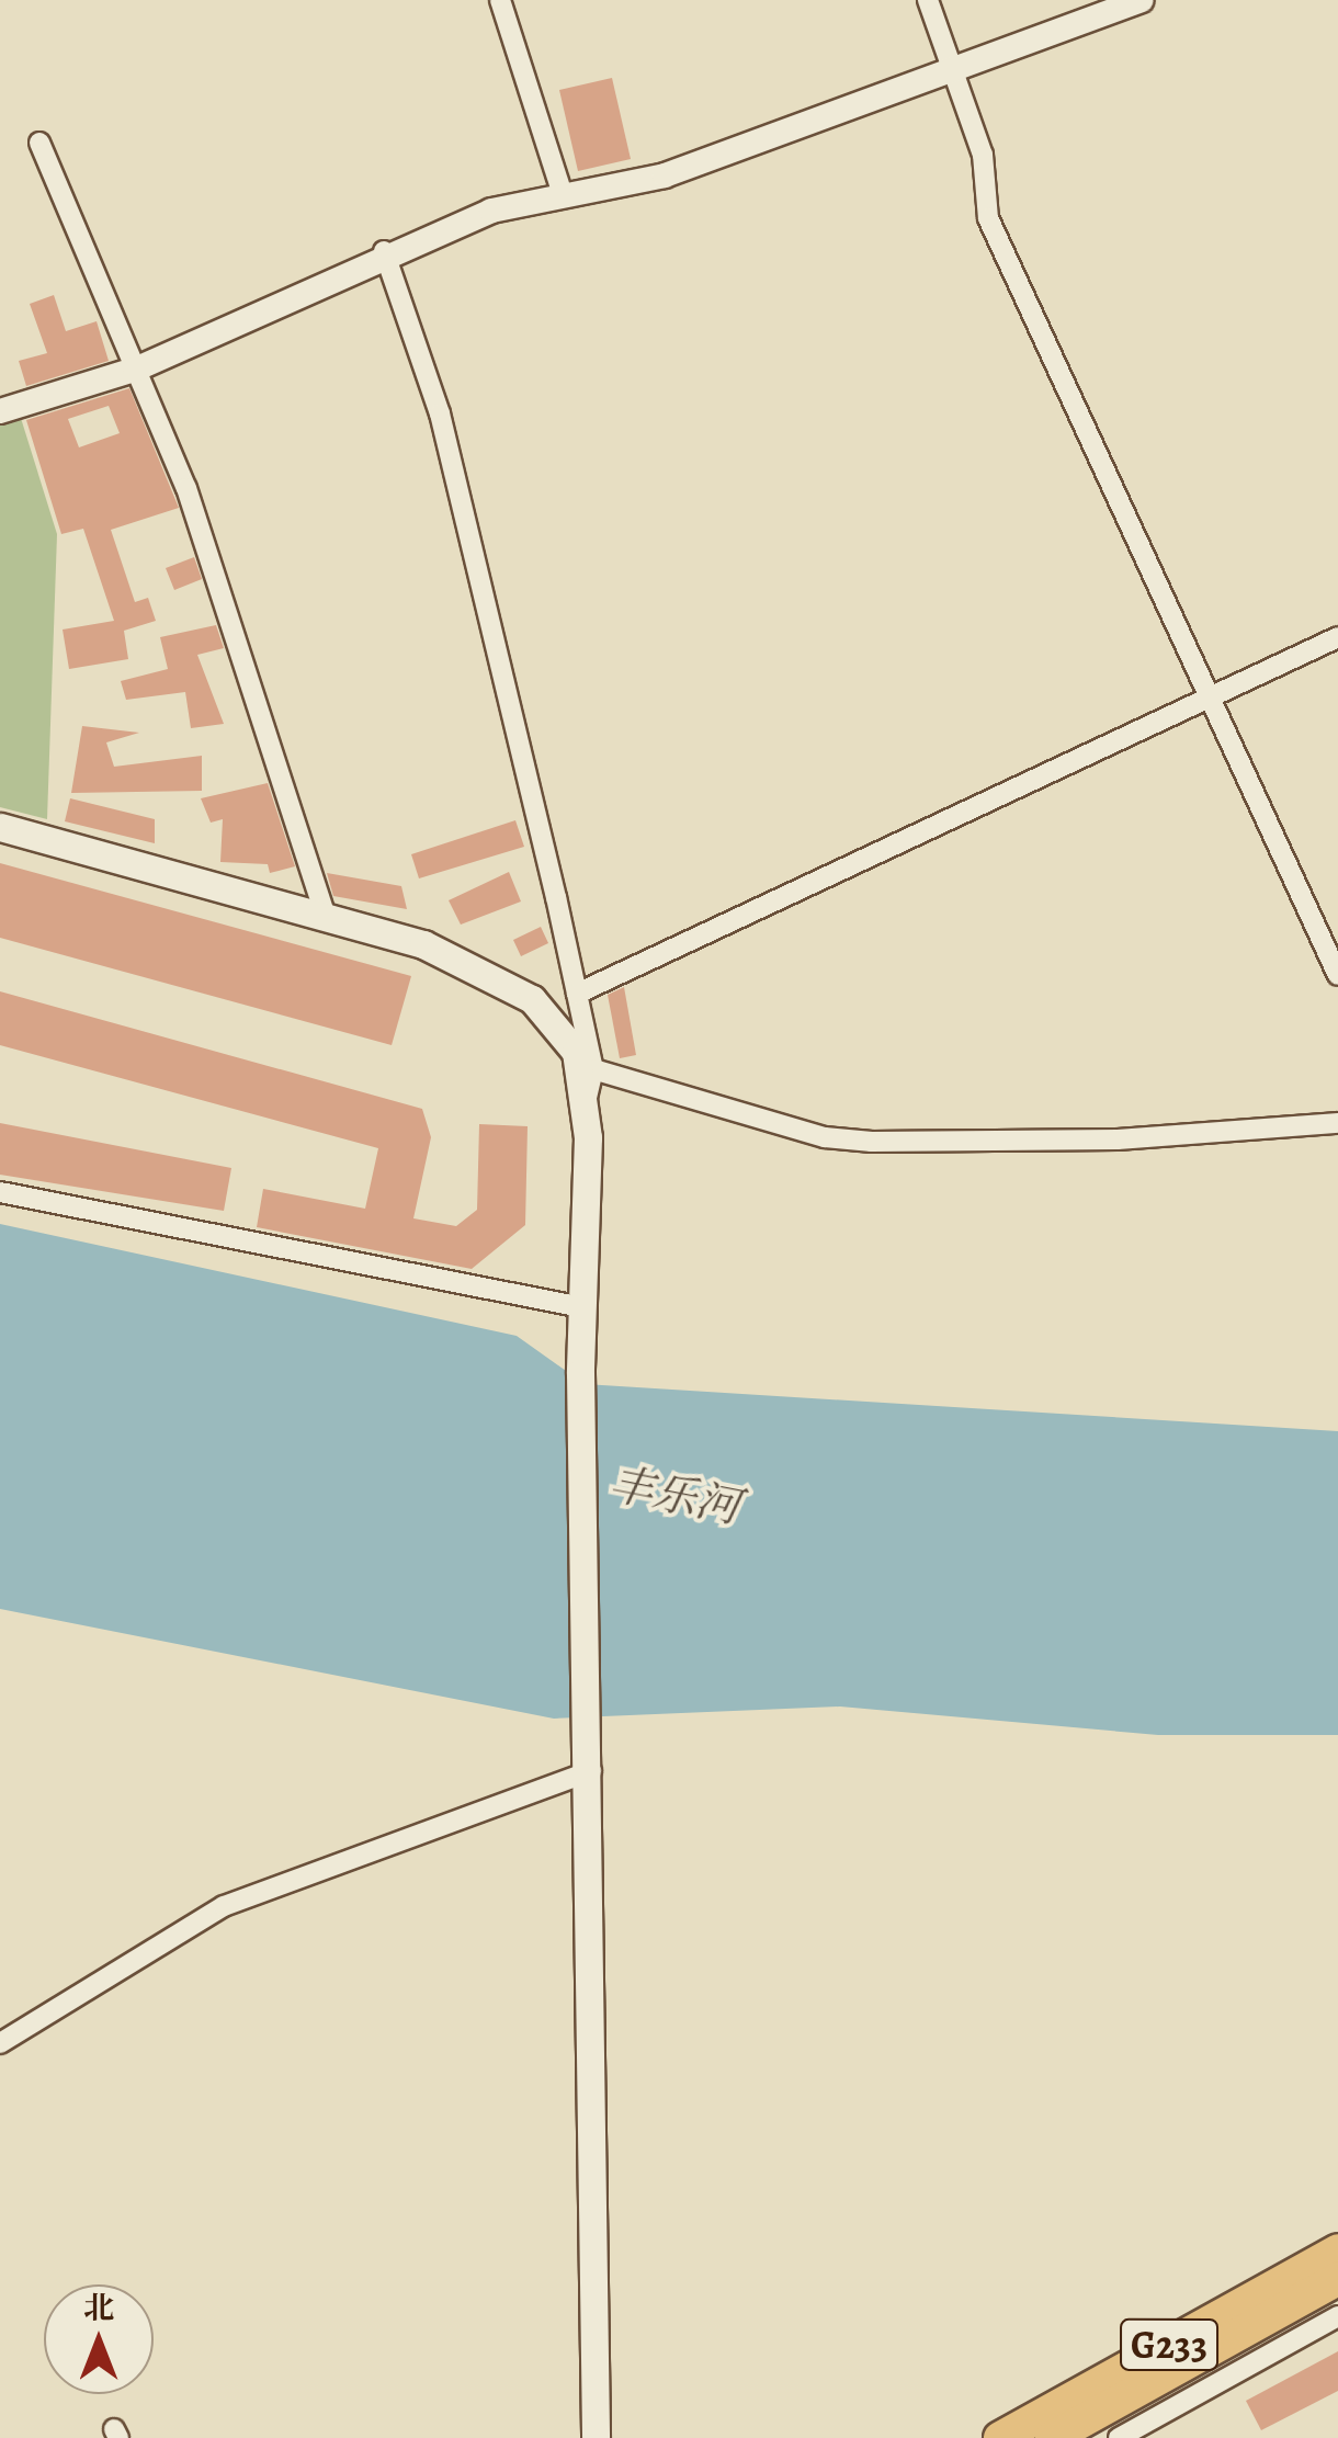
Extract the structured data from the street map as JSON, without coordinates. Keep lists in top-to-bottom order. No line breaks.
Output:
{"streets":{"highway":["G233"]},"water":["丰乐河"],"north":"top"}
